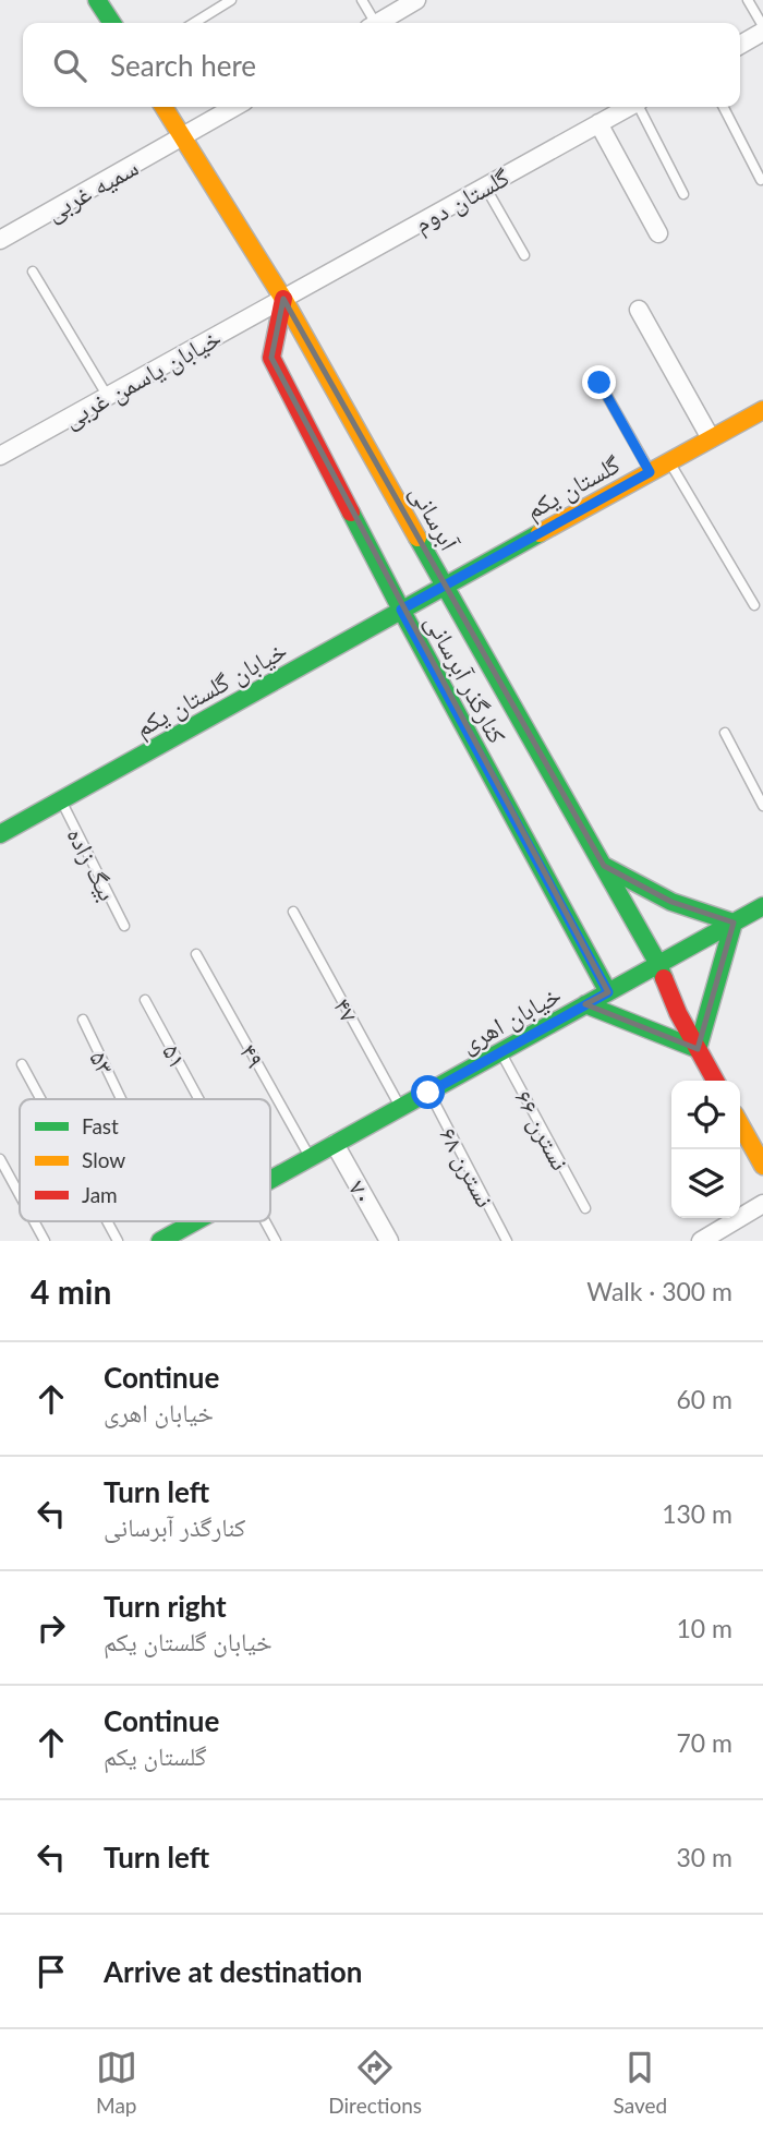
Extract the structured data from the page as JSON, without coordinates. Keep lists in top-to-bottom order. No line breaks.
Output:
{"streets":{"street":["سمیه غربی","گلستان دوم","خیابان یاسمن غربی","گلستان یکم","آبرسانی","کنارگذر آبرسانی","خیابان گلستان یکم","خیابان اهری","۷۰"],"lane":["بیگ زاده","۴۷","۵۱","۴۹","۵۳","نسترن ۶۶","نسترن ۶۸"]},"crossings":[["سمیه غربی","آبرسانی"],["گلستان دوم","خیابان یاسمن غربی"],["گلستان دوم","آبرسانی"],["گلستان دوم","کنارگذر آبرسانی"],["خیابان یاسمن غربی","آبرسانی"],["خیابان یاسمن غربی","کنارگذر آبرسانی"],["گلستان یکم","آبرسانی"],["گلستان یکم","خیابان گلستان یکم"],["آبرسانی","کنارگذر آبرسانی"],["آبرسانی","خیابان گلستان یکم"],["آبرسانی","خیابان اهری"],["کنارگذر آبرسانی","خیابان گلستان یکم"],["کنارگذر آبرسانی","خیابان اهری"],["خیابان گلستان یکم","بیگ زاده"],["۴۷","خیابان اهری"],["خیابان اهری","۴۹"],["خیابان اهری","۵۳"],["خیابان اهری","نسترن ۶۶"],["خیابان اهری","نسترن ۶۸"],["خیابان اهری","۷۰"]],"legend":["Fast","Slow","Jam"],"page":{"search":"Search here","heading":["4 min","Walk · 300 m"],"list":[["Continue","خیابان اهری","60 m"],["Turn left","کنارگذر آبرسانی","130 m"],["Turn right","خیابان گلستان یکم","10 m"],["Continue","گلستان یکم","70 m"],["Turn left","30 m"],"Arrive at destination"],"nav":["Map","Directions","Saved"]}}
